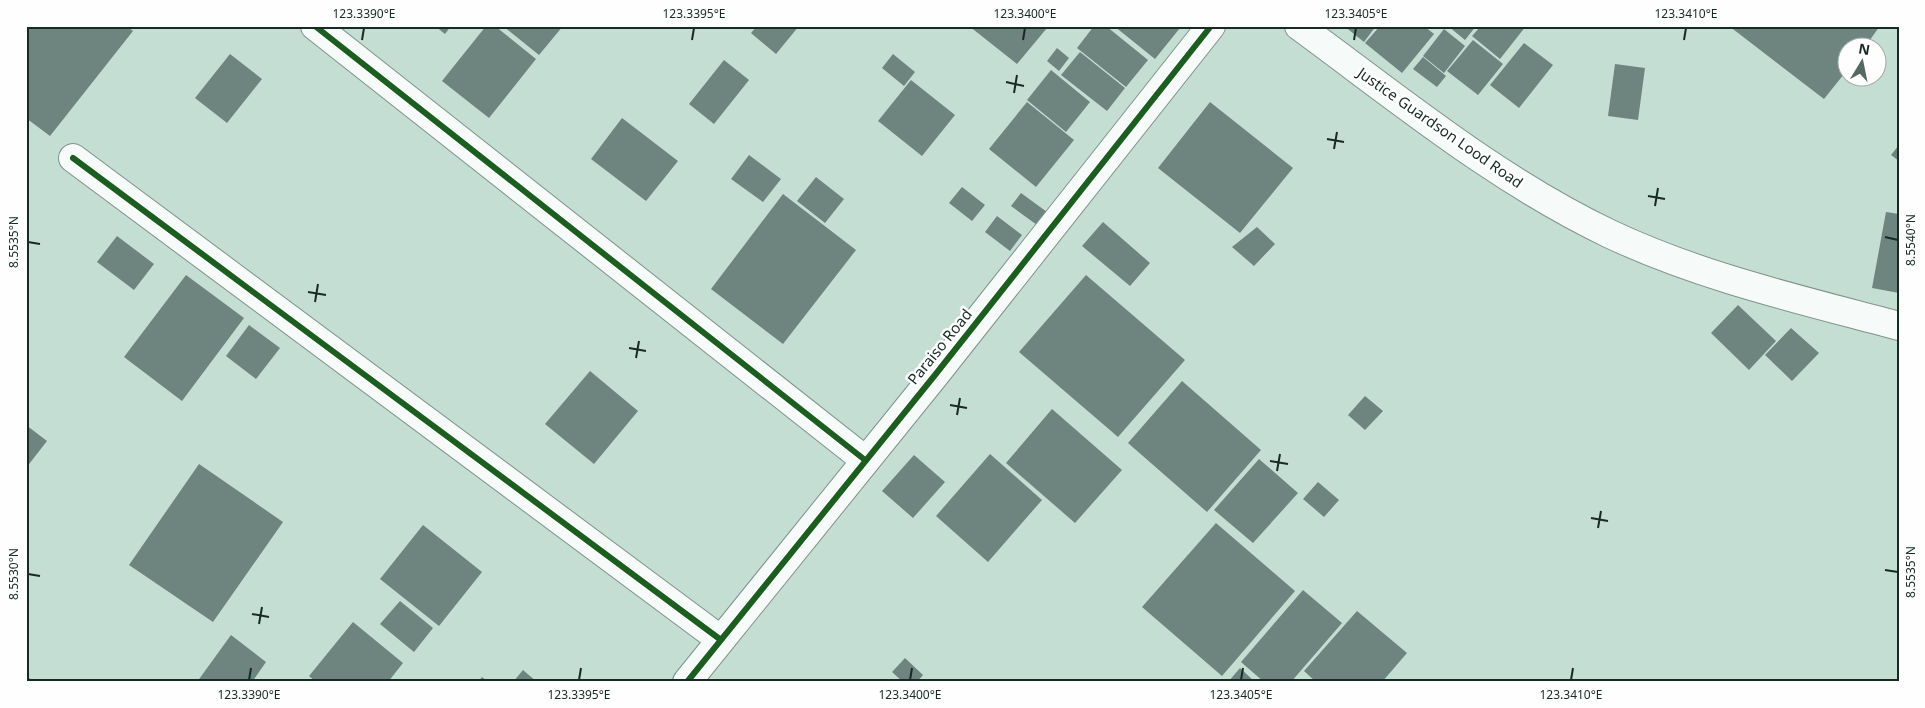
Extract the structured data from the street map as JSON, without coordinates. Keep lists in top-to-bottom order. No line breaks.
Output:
{"streets":{"street":["Justice Guardson Lood Road","Paraiso Road"]},"north":"top","coordinates":["123.3390°E","123.3395°E","123.3400°E","123.3405°E","123.3410°E","8.5540°N","8.5535°N","8.5530°N"]}
